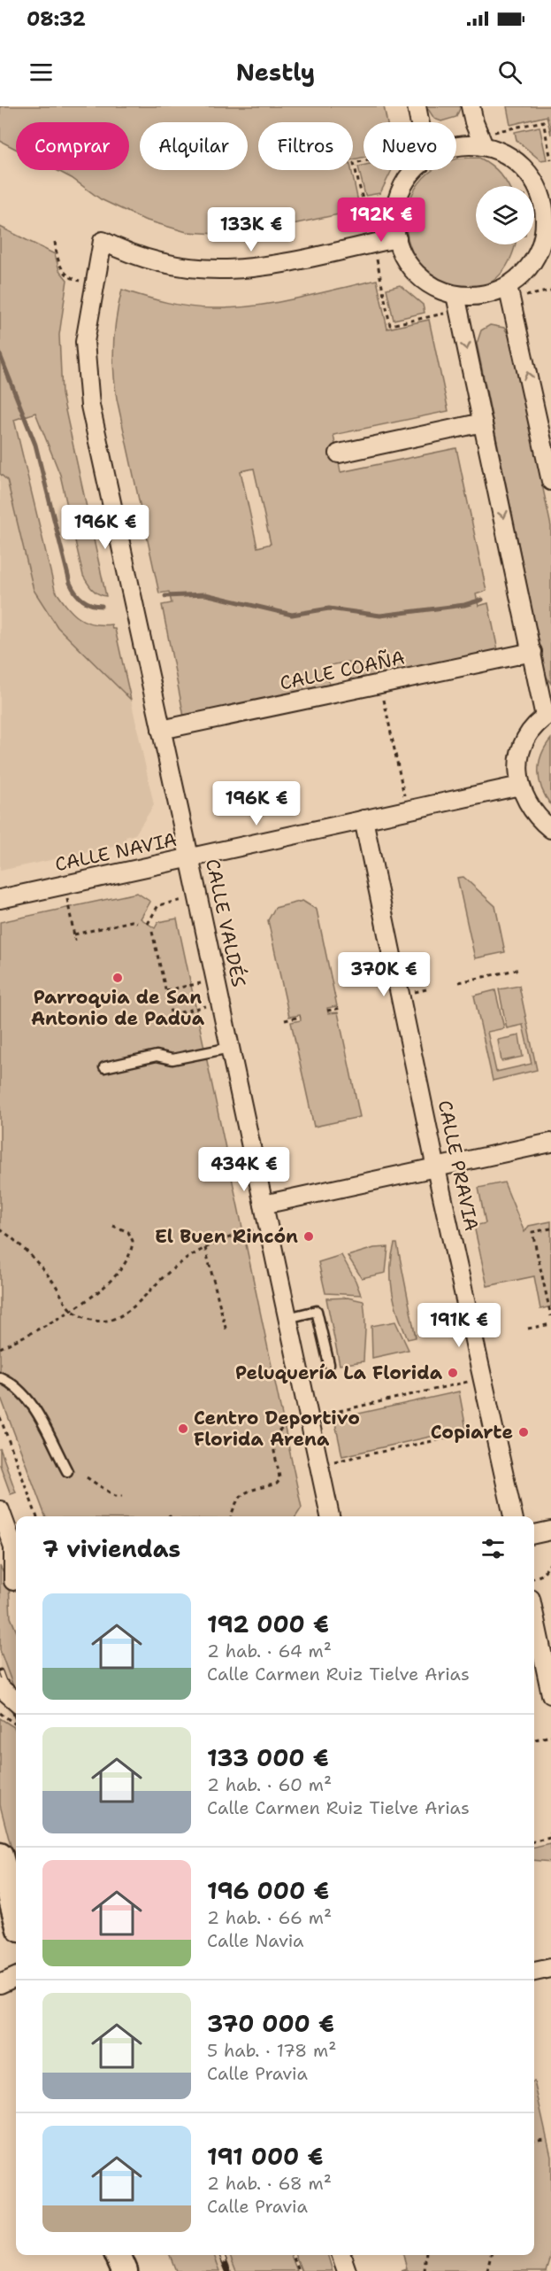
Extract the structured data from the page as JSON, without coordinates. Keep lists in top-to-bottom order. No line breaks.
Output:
{"streets":{"street":["CALLE COAÑA","CALLE NAVIA","CALLE VALDÉS","CALLE PRAVIA"]},"crossings":[["CALLE COAÑA","CALLE VALDÉS"],["CALLE NAVIA","CALLE VALDÉS"],["CALLE NAVIA","CALLE PRAVIA"]],"places":["Parroquia de San Antonio de Padua","El Buen Rincón","Peluquería La Florida","Centro Deportivo Florida Arena","Copiarte"],"page":{"status":"08:32","header":"Nestly","chip":["Comprar","Alquilar","Filtros","Nuevo"],"price":["192K €","133K €","196K €","196K €","370K €","434K €","191K €"],"heading":"7 viviendas","list":[{"name":"192 000 €","note":"2 hab. · 64 m² · Calle Carmen Ruiz Tielve Arias"},{"name":"133 000 €","note":"2 hab. · 60 m² · Calle Carmen Ruiz Tielve Arias"},{"name":"196 000 €","note":"2 hab. · 66 m² · Calle Navia"},{"name":"370 000 €","note":"5 hab. · 178 m² · Calle Pravia"},{"name":"191 000 €","note":"2 hab. · 68 m² · Calle Pravia"}]}}
